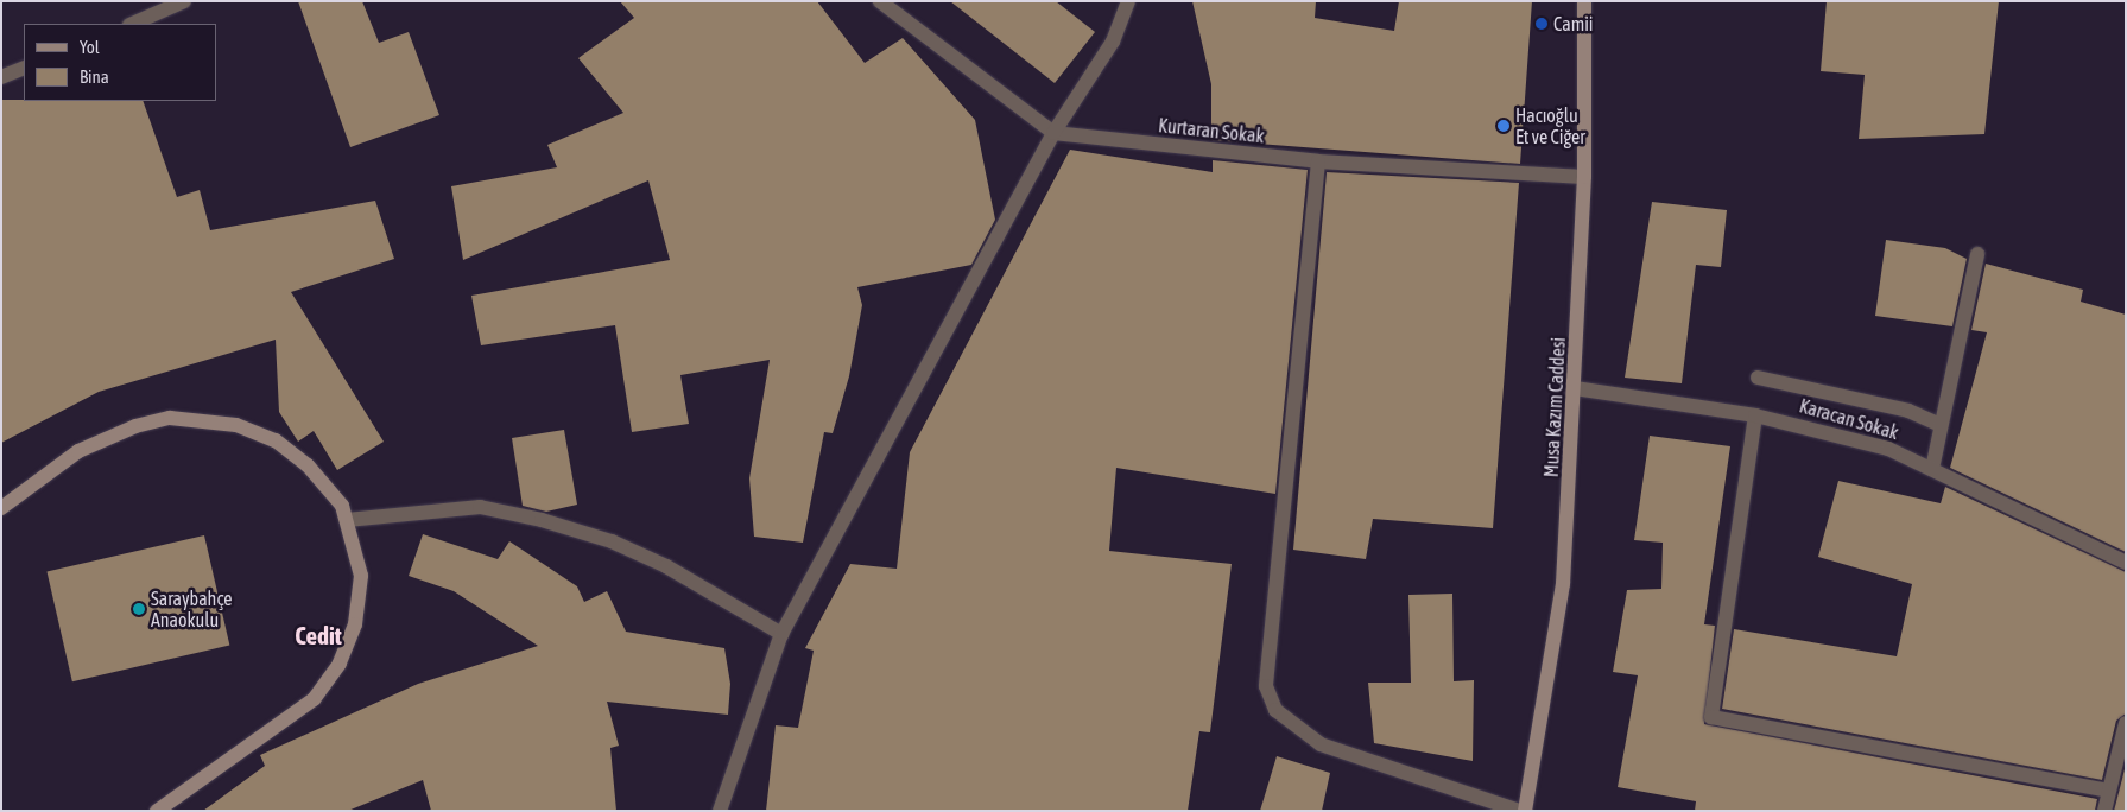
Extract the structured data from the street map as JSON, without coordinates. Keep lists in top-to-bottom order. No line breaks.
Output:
{"streets":{"main road":["Musa Kazım Caddesi"],"street":["Kurtaran Sokak","Karacan Sokak"]},"crossings":[["Kurtaran Sokak","Musa Kazım Caddesi"],["Musa Kazım Caddesi","Karacan Sokak"]],"districts":["Cedit"],"places":["Camii","Hacıoğlu Et ve Ciğer","Saraybahçe Anaokulu"],"legend":["Yol","Bina"]}
